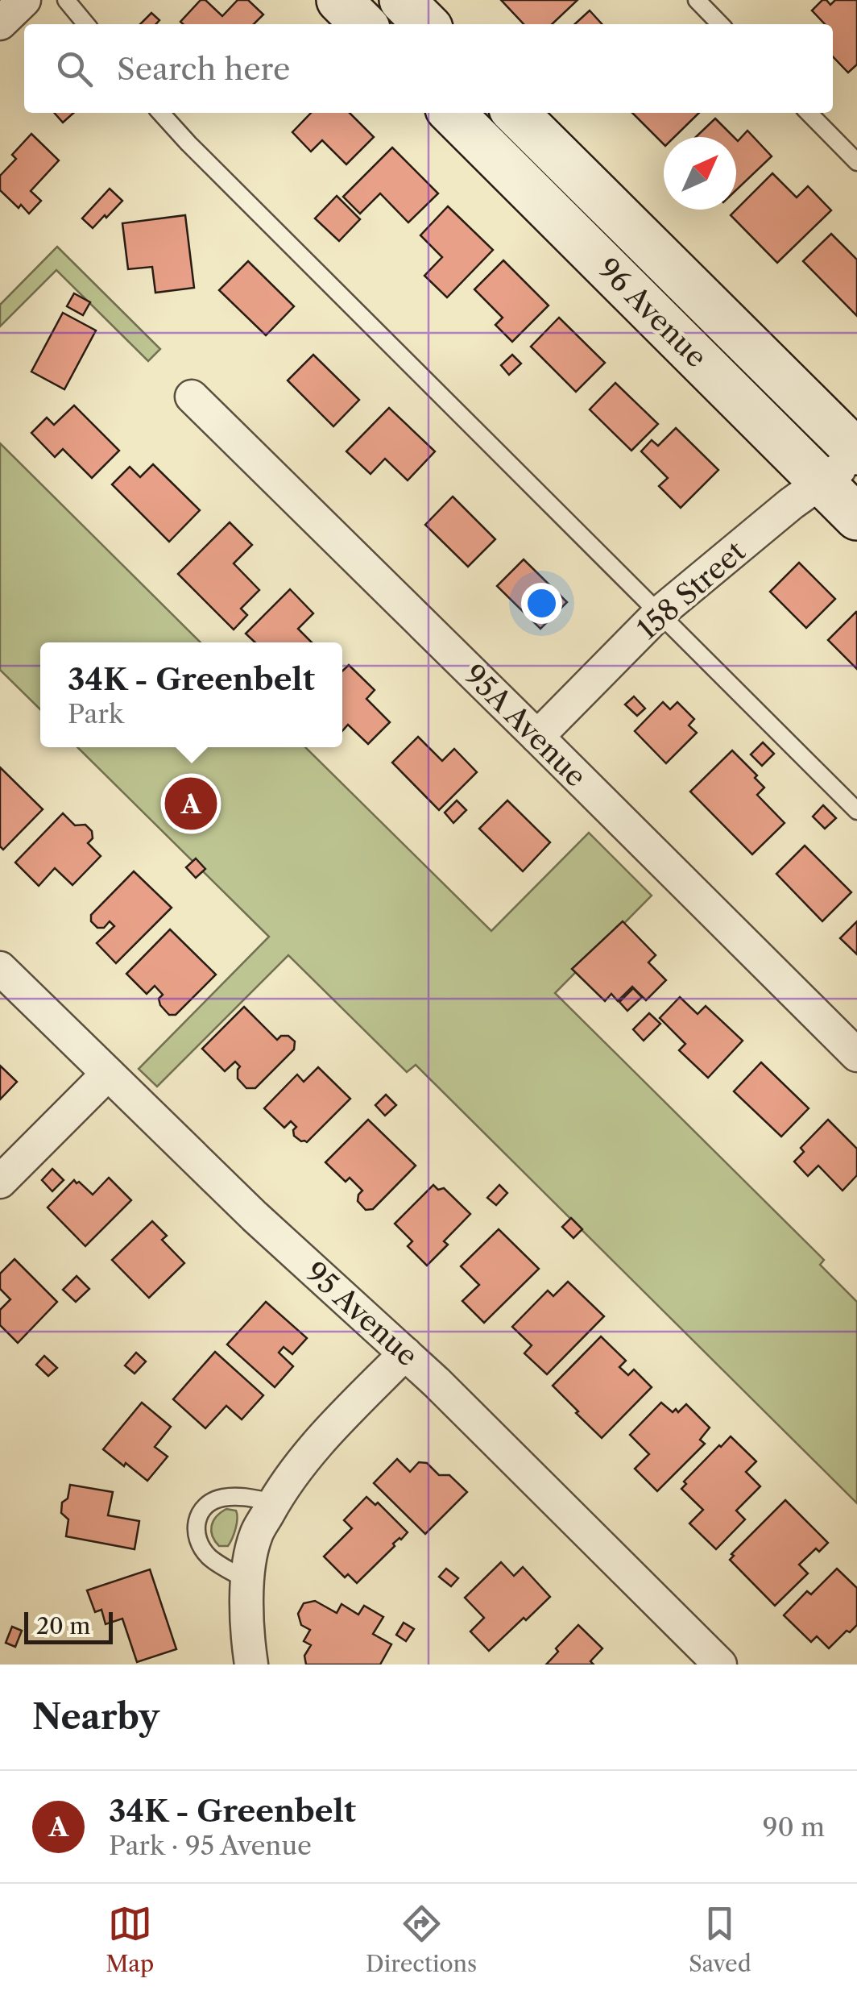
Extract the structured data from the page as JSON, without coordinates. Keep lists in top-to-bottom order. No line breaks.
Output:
{"streets":{"main road":["96 Avenue"],"street":["158 Street","95A Avenue","95 Avenue"]},"crossings":[["96 Avenue","158 Street"],["158 Street","95A Avenue"]],"scale_bar":"20 m","north":"top right","page":{"search":"Search here","popup":["34K - Greenbelt","Park"],"pins":"A","scale":"20 m","heading":"Nearby","list":[{"mark":"A","name":"34K - Greenbelt","note":"Park · 95 Avenue","value":"90 m"}],"nav":["Map","Directions","Saved"]}}
